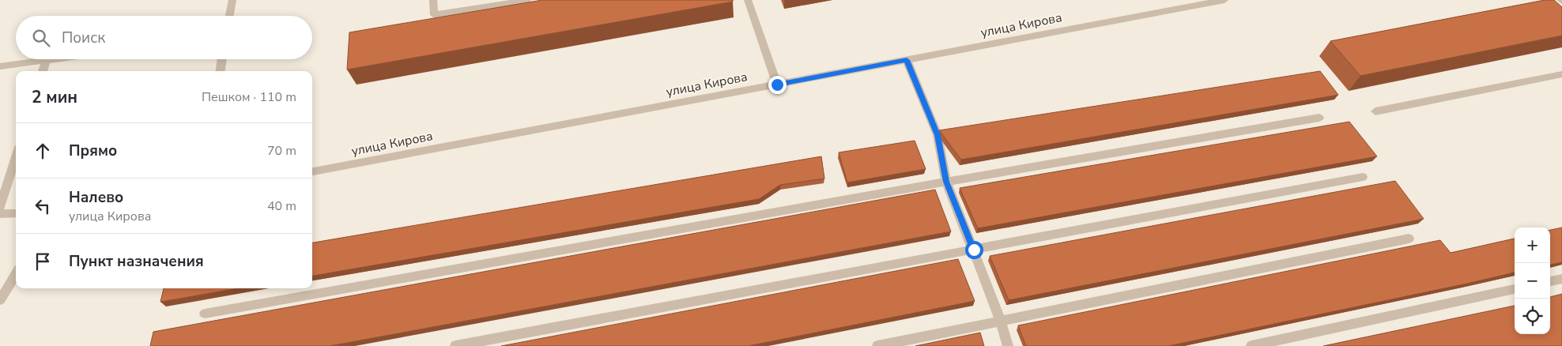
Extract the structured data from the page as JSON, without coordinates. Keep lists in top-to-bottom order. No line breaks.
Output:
{"streets":{"street":["улица Кирова"]},"page":{"search":"Поиск","heading":["2 мин","Пешком · 110 m"],"list":[["Прямо","70 m"],["Налево","улица Кирова","40 m"],"Пункт назначения"],"map_buttons":["+","−"]}}
